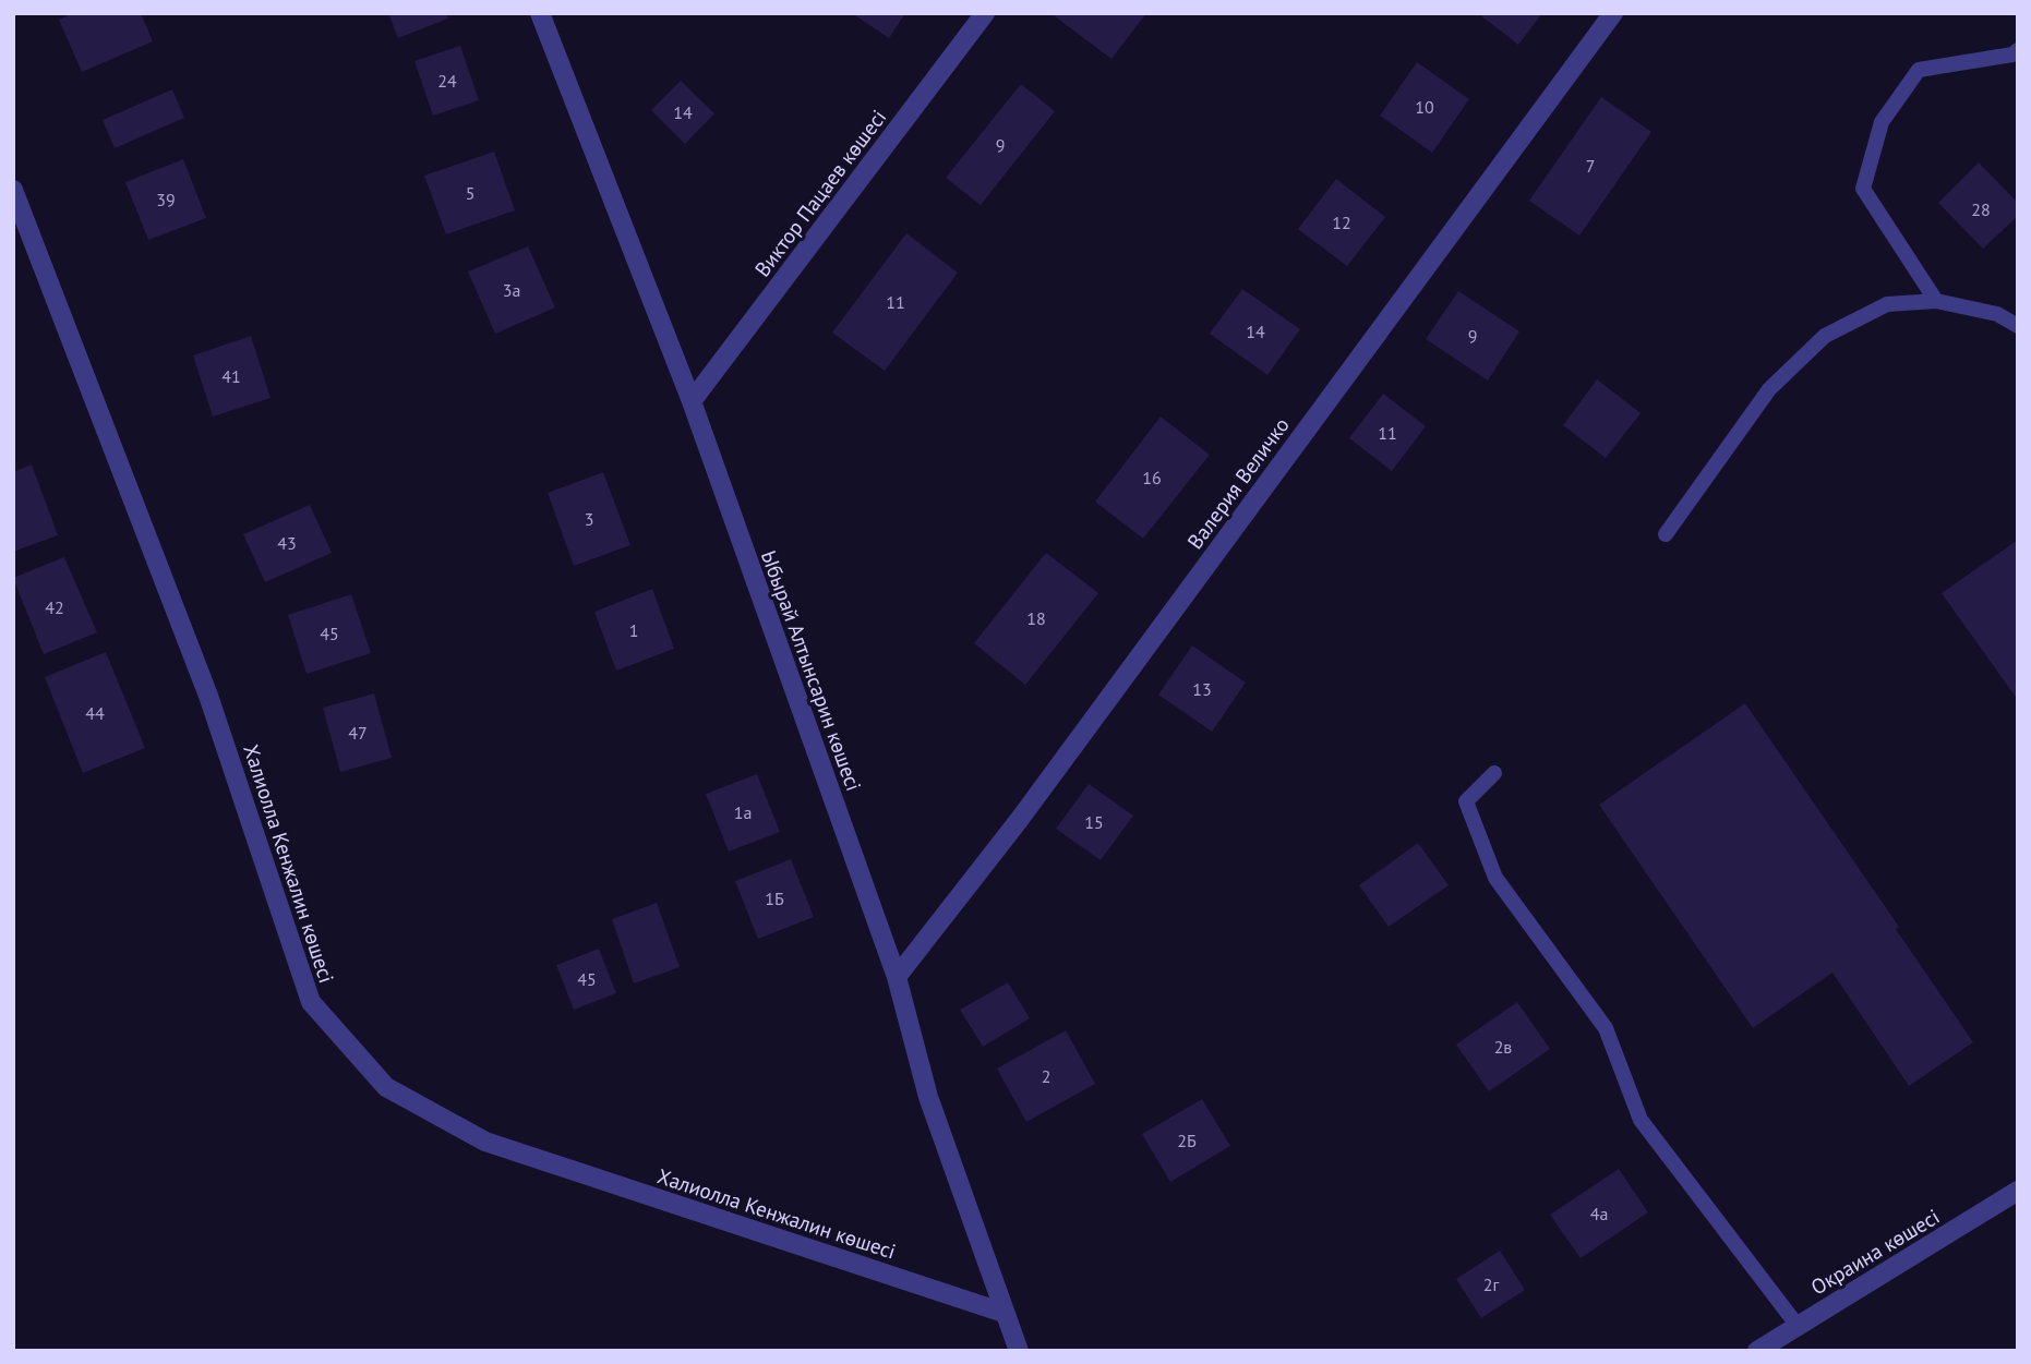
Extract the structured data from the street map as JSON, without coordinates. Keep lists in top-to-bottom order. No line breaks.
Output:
{"streets":{"street":["Виктор Пацаев көшесі","Валерия Величко","Ыбырай Алтынсарин көшесі","Халиолла Кенжалин көшесі","Окраина көшесі"]},"crossings":[["Виктор Пацаев көшесі","Ыбырай Алтынсарин көшесі"],["Валерия Величко","Ыбырай Алтынсарин көшесі"],["Ыбырай Алтынсарин көшесі","Халиолла Кенжалин көшесі"]],"house_numbers":["24","10","14","9","7","5","39","28","12","3а","11","14","9","41","11","16","3","43","42","18","1","45","13","44","47","1а","15","1Б","45","2в","2","2Б","4а","2г"]}
